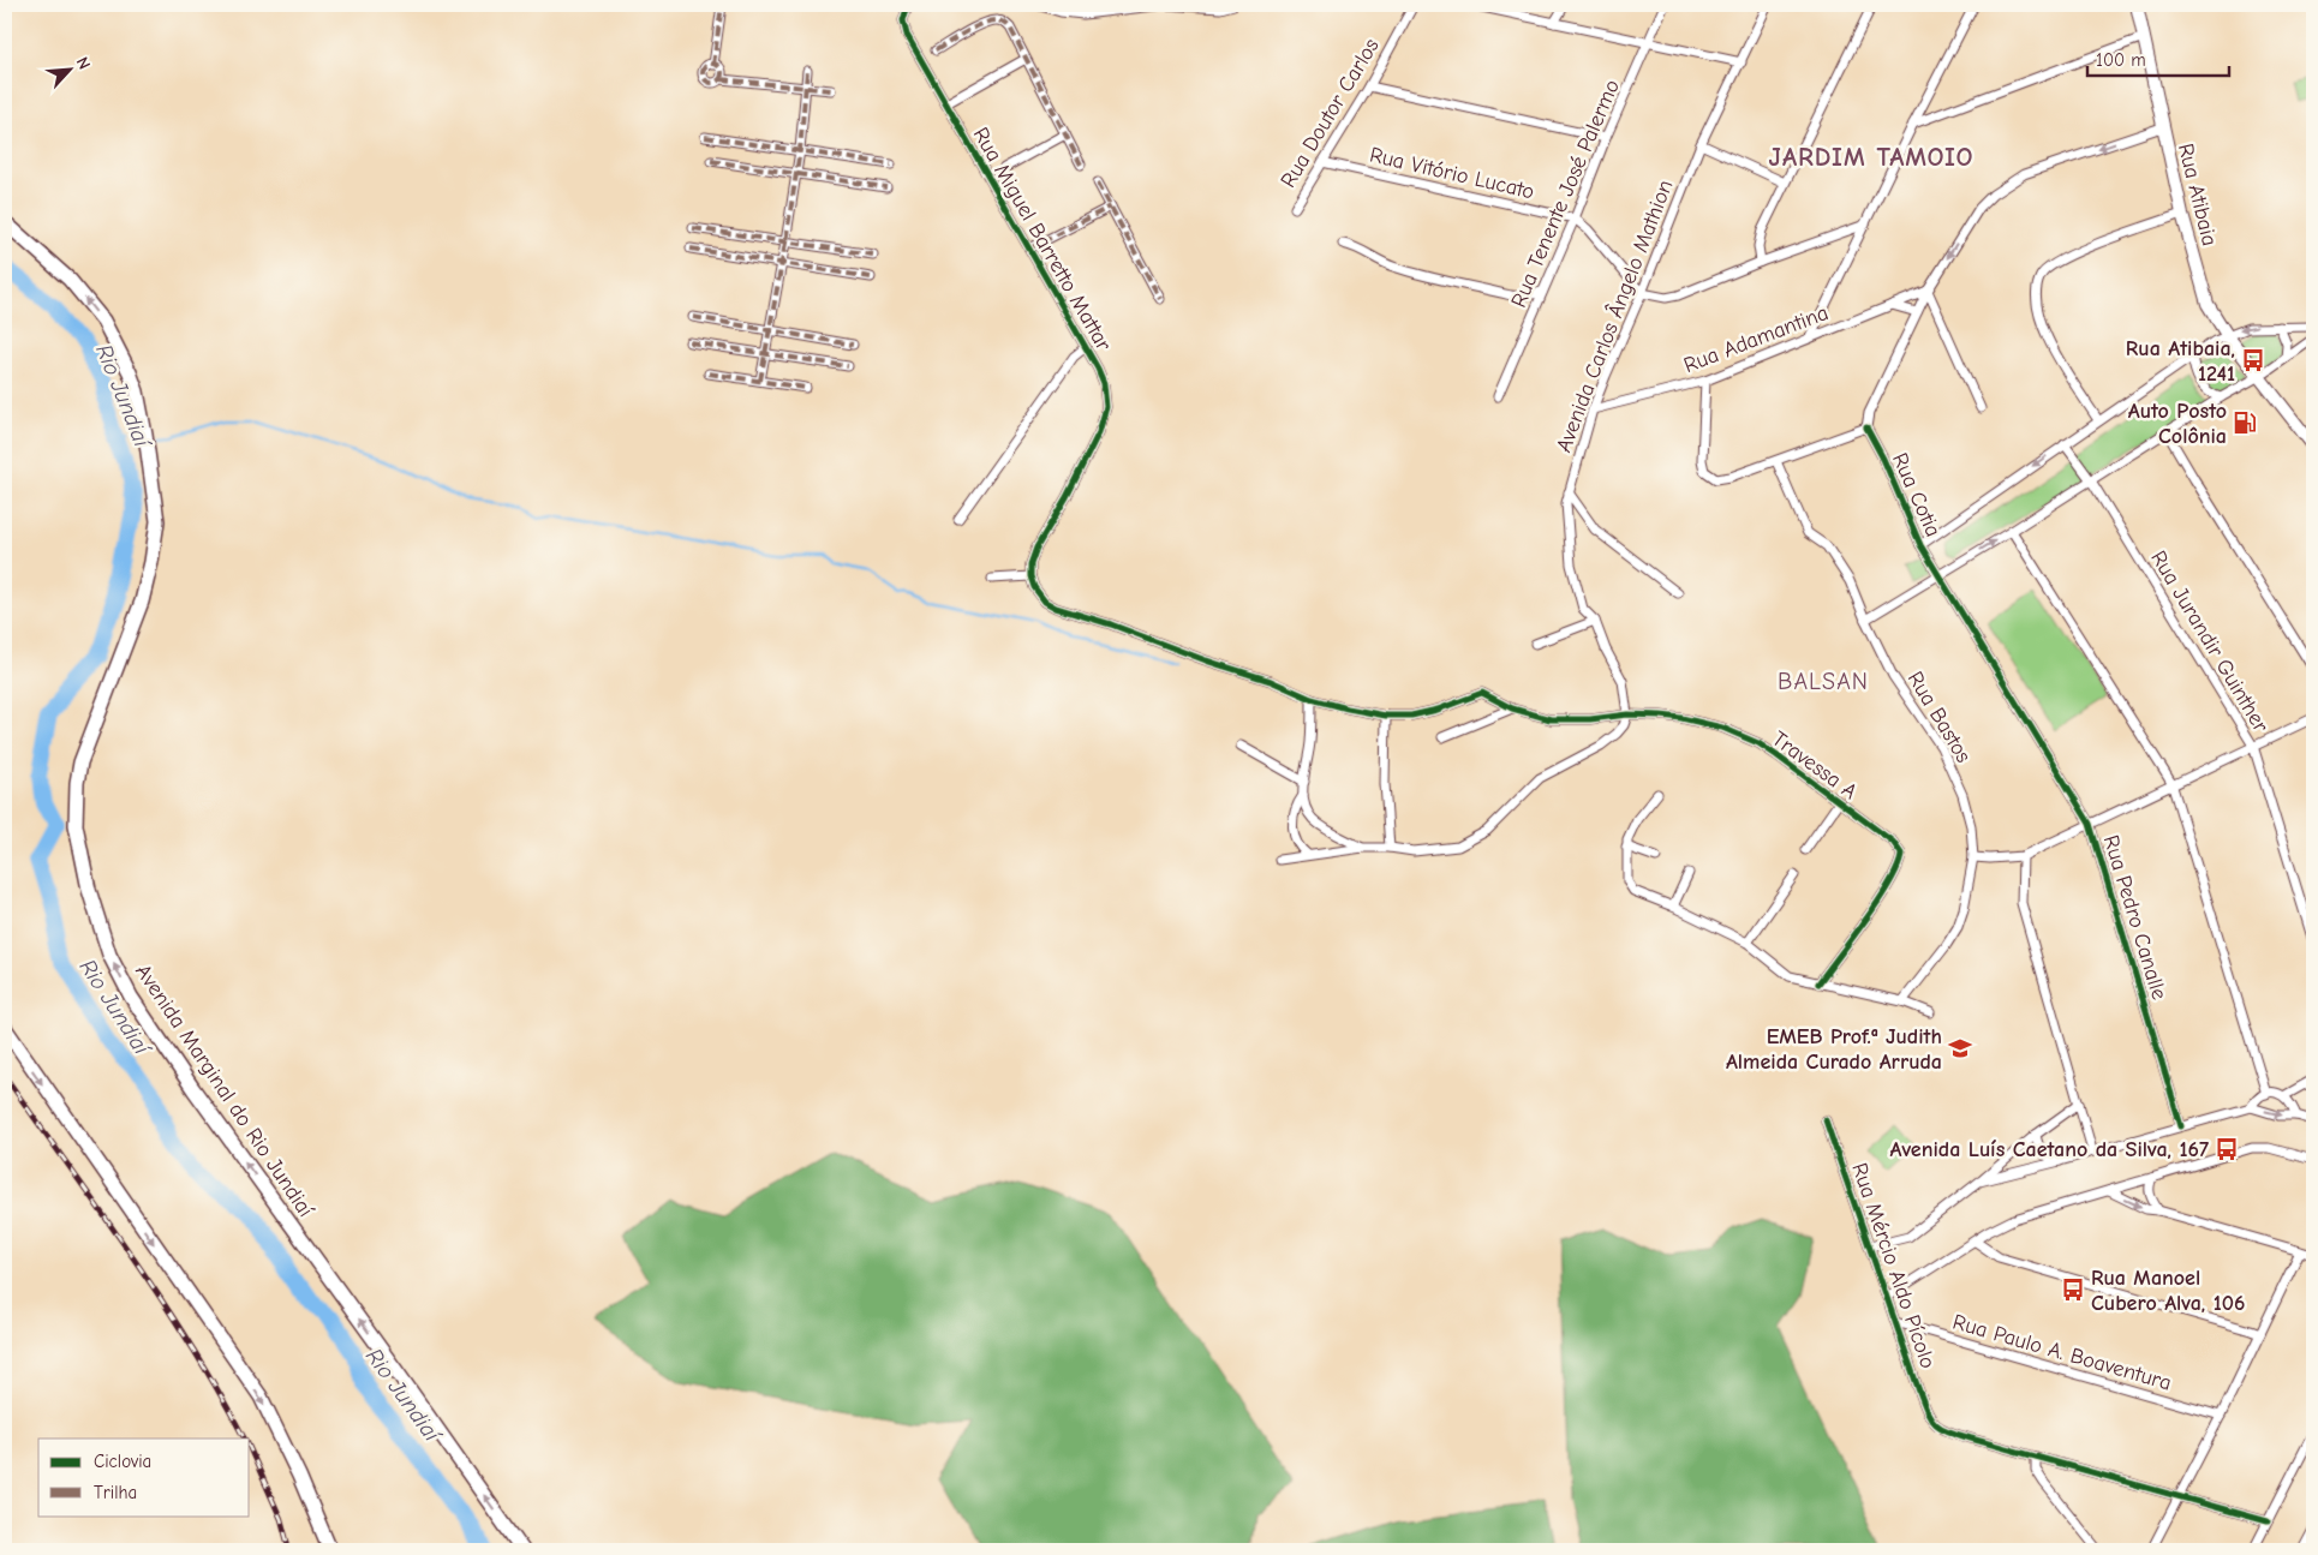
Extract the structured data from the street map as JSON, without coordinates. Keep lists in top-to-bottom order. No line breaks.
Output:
{"streets":{"main road":["Rua Atibaia","Avenida Marginal do Rio Jundiaí"],"street":["Rua Doutor Carlos","Rua Vitório Lucato","Rua Tenente José Palermo","Rua Miguel Barretto Mattar","Avenida Carlos Ângelo Mathion","Rua Adamantina","Rua Cotia","Rua Jurandir Guinther","Rua Bastos","Travessa A","Rua Pedro Canalle","Rua Mércio Aldo Pícolo","Rua Paulo A. Boaventura"]},"crossings":[["Rua Doutor Carlos","Rua Vitório Lucato"],["Rua Vitório Lucato","Rua Tenente José Palermo"],["Rua Miguel Barretto Mattar","Travessa A"],["Avenida Carlos Ângelo Mathion","Rua Adamantina"],["Avenida Carlos Ângelo Mathion","Travessa A"],["Rua Cotia","Rua Pedro Canalle"],["Rua Mércio Aldo Pícolo","Rua Paulo A. Boaventura"]],"one_way":["Avenida Marginal do Rio Jundiaí"],"districts":["JARDIM TAMOIO","BALSAN"],"water":["Rio Jundiaí"],"places":{"bus stop":["Rua Atibaia, 1241","Avenida Luís Caetano da Silva, 167","Rua Manoel Cubero Alva, 106"],"fuel station":["Auto Posto Colônia"],"school or university":["EMEB Prof.ª Judith Almeida Curado Arruda"]},"legend":["Ciclovia","Trilha"],"scale_bar":"100 m","north":"top right"}
